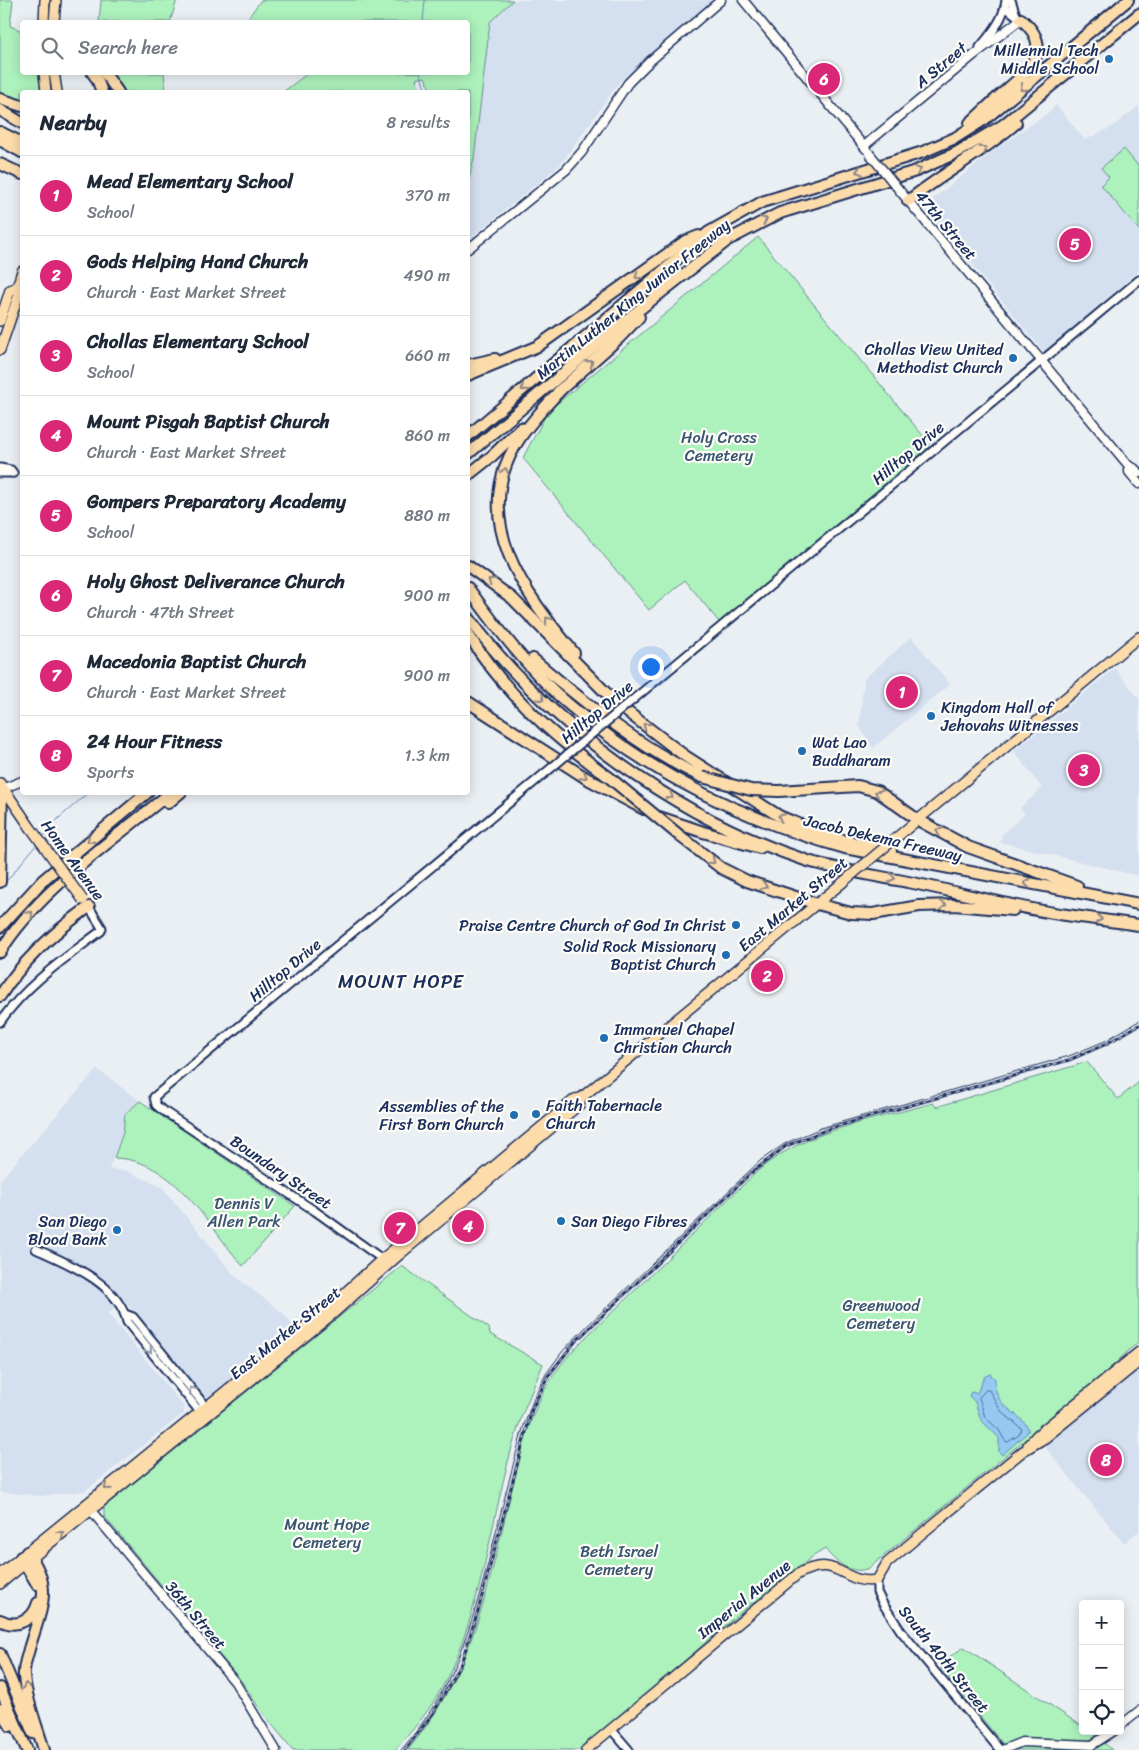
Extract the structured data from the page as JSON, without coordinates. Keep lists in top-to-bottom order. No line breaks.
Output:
{"streets":{"highway":["Martin Luther King Junior Freeway","Jacob Dekema Freeway"],"main road":["A Street","47th Street","Home Avenue","East Market Street","Imperial Avenue","36th Street"],"street":["Hilltop Drive","Boundary Street","South 40th Street"]},"crossings":[["A Street","47th Street"],["47th Street","Hilltop Drive"],["Hilltop Drive","Boundary Street"],["East Market Street","Boundary Street"],["East Market Street","36th Street"],["Imperial Avenue","South 40th Street"]],"districts":["MOUNT HOPE"],"parks":["Holy Cross Cemetery","Dennis V Allen Park","Greenwood Cemetery","Mount Hope Cemetery","Beth Israel Cemetery"],"places":["Millennial Tech Middle School","Chollas View United Methodist Church","Kingdom Hall of Jehovahs Witnesses","Wat Lao Buddharam","Praise Centre Church of God In Christ","Solid Rock Missionary Baptist Church","Immanuel Chapel Christian Church","Faith Tabernacle Church","Assemblies of the First Born Church","San Diego Fibres","San Diego Blood Bank"],"page":{"search":"Search here","pins":["6","5","1","3","2","4","7","8"],"heading":["Nearby","8 results"],"list":[{"mark":"1","name":"Mead Elementary School","note":"School","value":"370 m"},{"mark":"2","name":"Gods Helping Hand Church","note":"Church · East Market Street","value":"490 m"},{"mark":"3","name":"Chollas Elementary School","note":"School","value":"660 m"},{"mark":"4","name":"Mount Pisgah Baptist Church","note":"Church · East Market Street","value":"860 m"},{"mark":"5","name":"Gompers Preparatory Academy","note":"School","value":"880 m"},{"mark":"6","name":"Holy Ghost Deliverance Church","note":"Church · 47th Street","value":"900 m"},{"mark":"7","name":"Macedonia Baptist Church","note":"Church · East Market Street","value":"900 m"},{"mark":"8","name":"24 Hour Fitness","note":"Sports","value":"1.3 km"}],"map_buttons":["+","−"]}}
